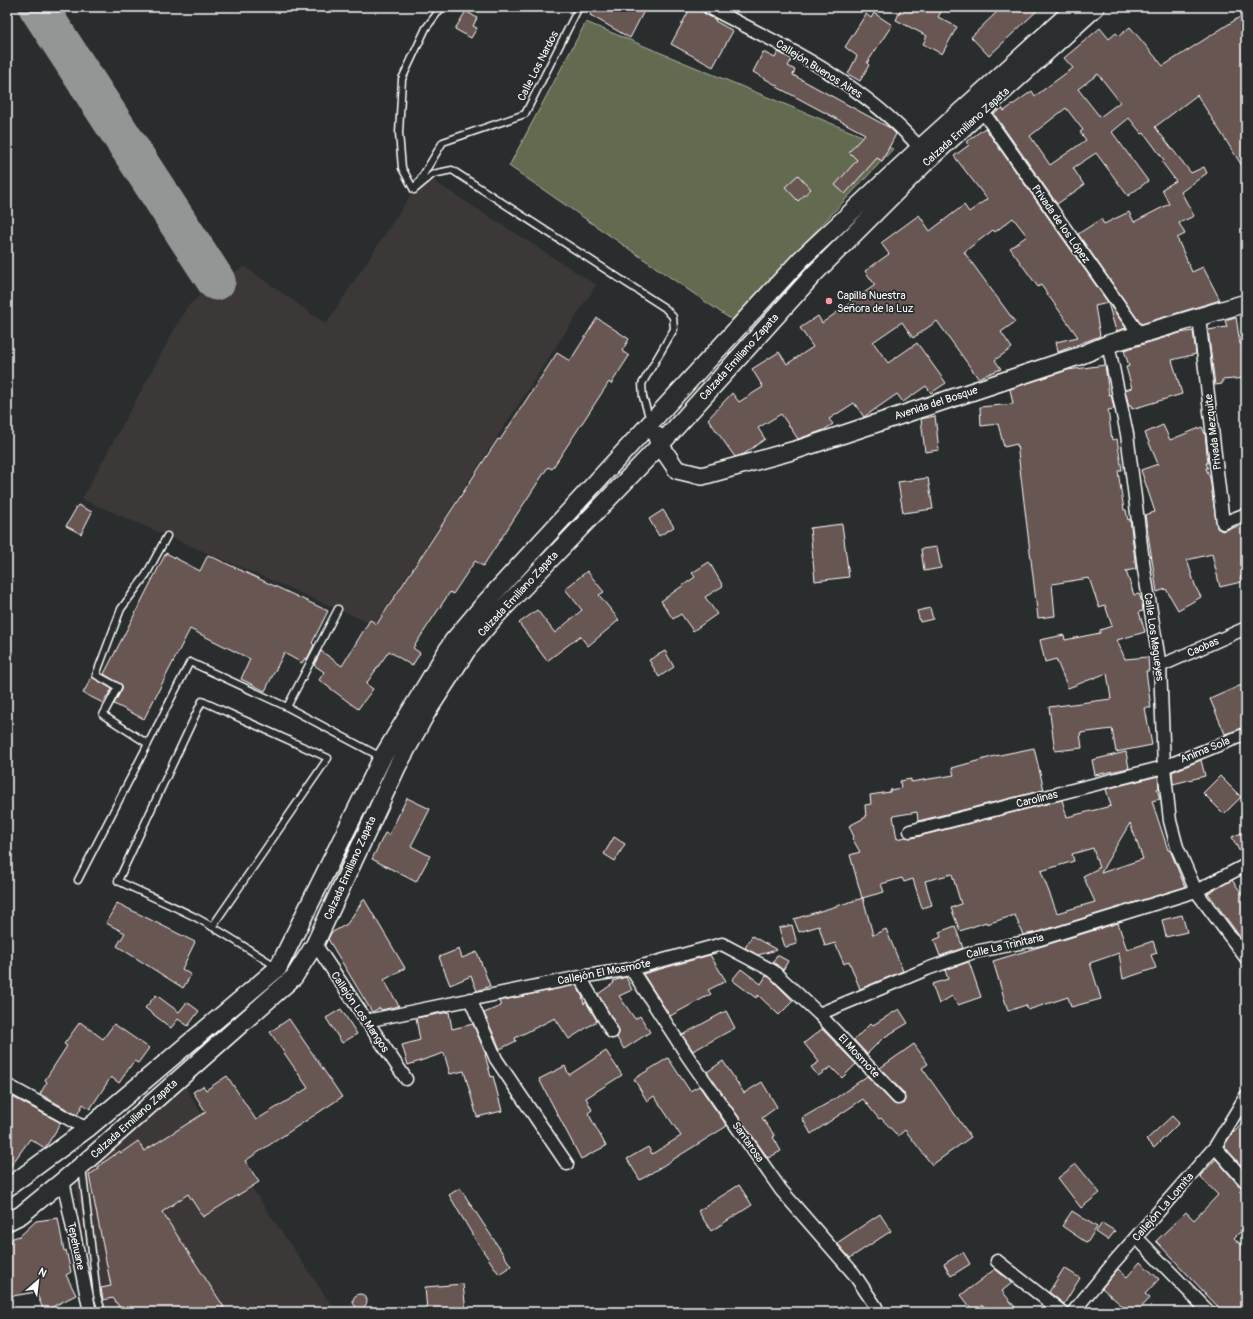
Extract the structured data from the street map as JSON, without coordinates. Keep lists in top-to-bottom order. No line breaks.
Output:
{"streets":{"main road":["Calzada Emiliano Zapata","Avenida del Bosque"],"street":["Callejón Buenos Aires","Privada de los López","Privada Mezquite","Calle Los Magueyes","Caobas","Anima Sola","Carolinas","Calle La Trinitaria","Callejón El Mosmote","Callejón Los Mangos","El Mosmote","Santarosa","Callejón La Lomita","Tepehuane"],"lane":["Calle Los Nardos"]},"crossings":[["Callejón Buenos Aires","Calzada Emiliano Zapata"],["Calzada Emiliano Zapata","Privada de los López"],["Calzada Emiliano Zapata","Avenida del Bosque"],["Calzada Emiliano Zapata","Callejón Los Mangos"],["Calzada Emiliano Zapata","Tepehuane"],["Privada de los López","Avenida del Bosque"],["Avenida del Bosque","Privada Mezquite"],["Avenida del Bosque","Calle Los Magueyes"],["Calle Los Magueyes","Caobas"],["Calle Los Magueyes","Anima Sola"],["Calle Los Magueyes","Carolinas"],["Calle Los Magueyes","Calle La Trinitaria"],["Anima Sola","Carolinas"],["Calle La Trinitaria","Callejón El Mosmote"],["Calle La Trinitaria","El Mosmote"],["Callejón El Mosmote","Callejón Los Mangos"],["Callejón El Mosmote","El Mosmote"],["Callejón El Mosmote","Santarosa"]],"places":["Capilla Nuestra Señora de la Luz"],"north":"top right"}
